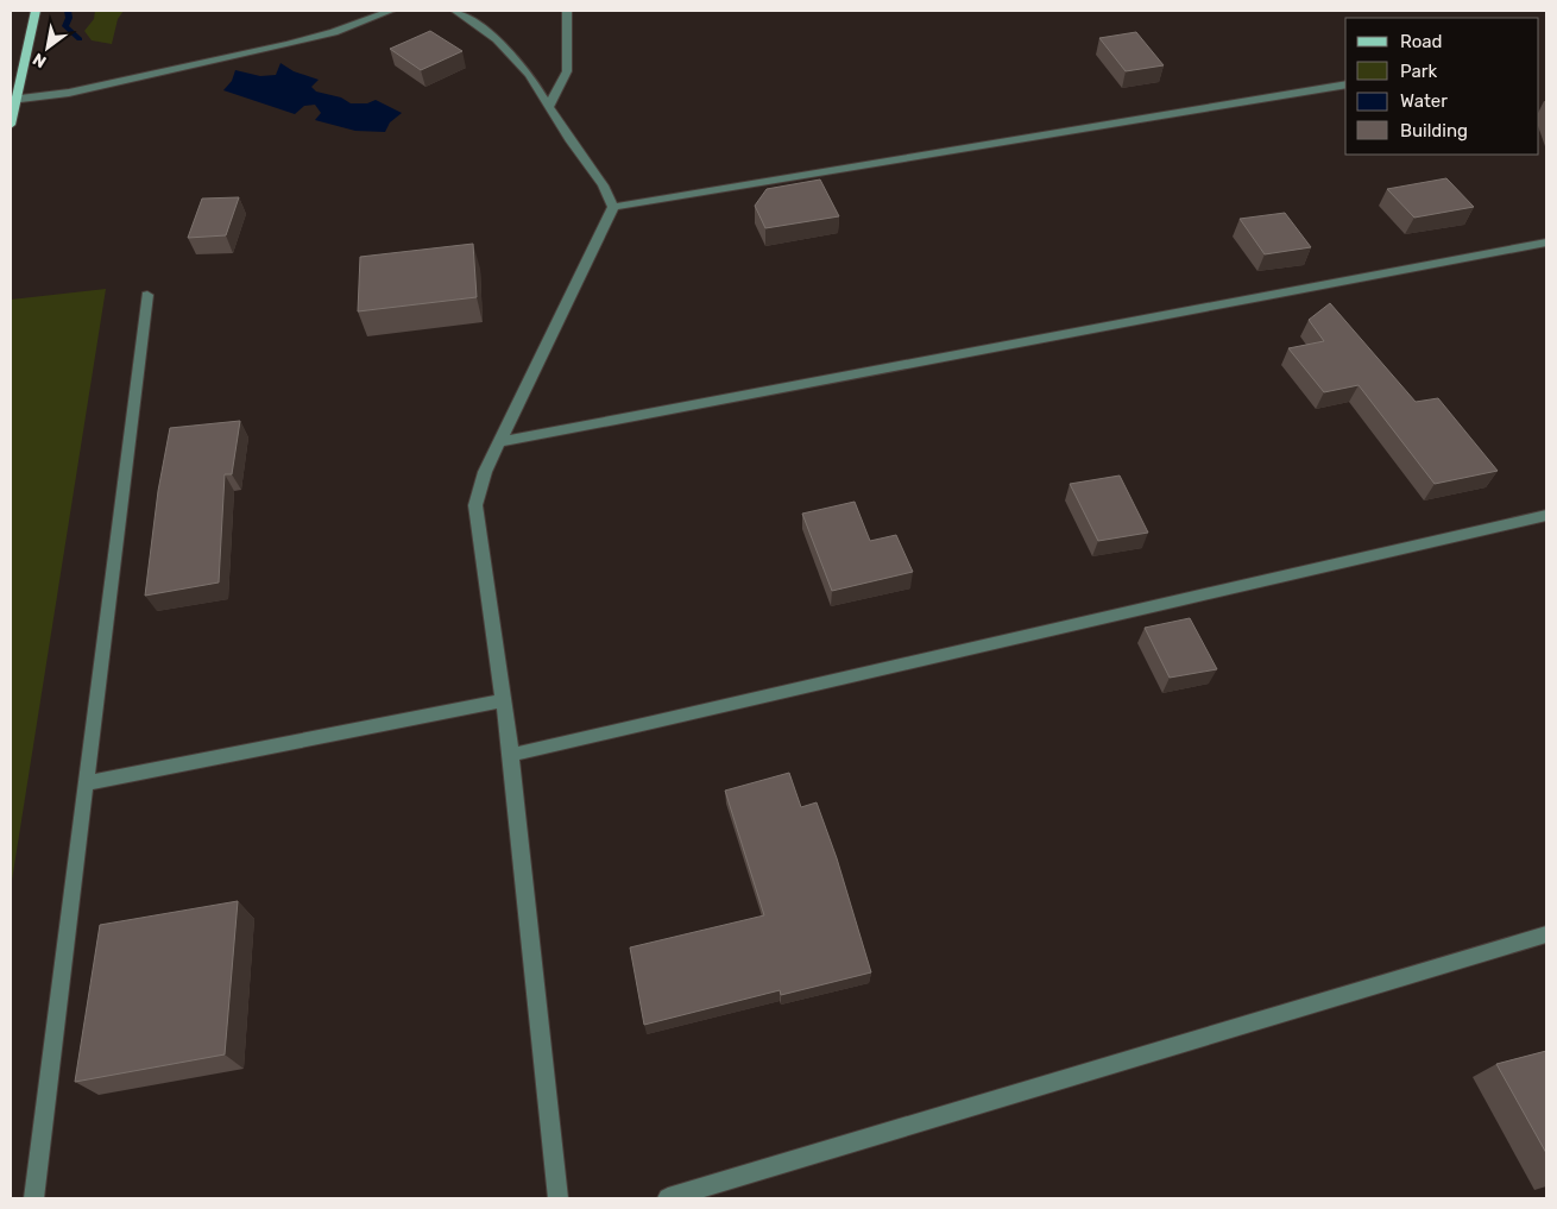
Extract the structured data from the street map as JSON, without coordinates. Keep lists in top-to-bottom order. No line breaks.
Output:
{"legend":["Road","Park","Water","Building"],"north":"bottom left"}
